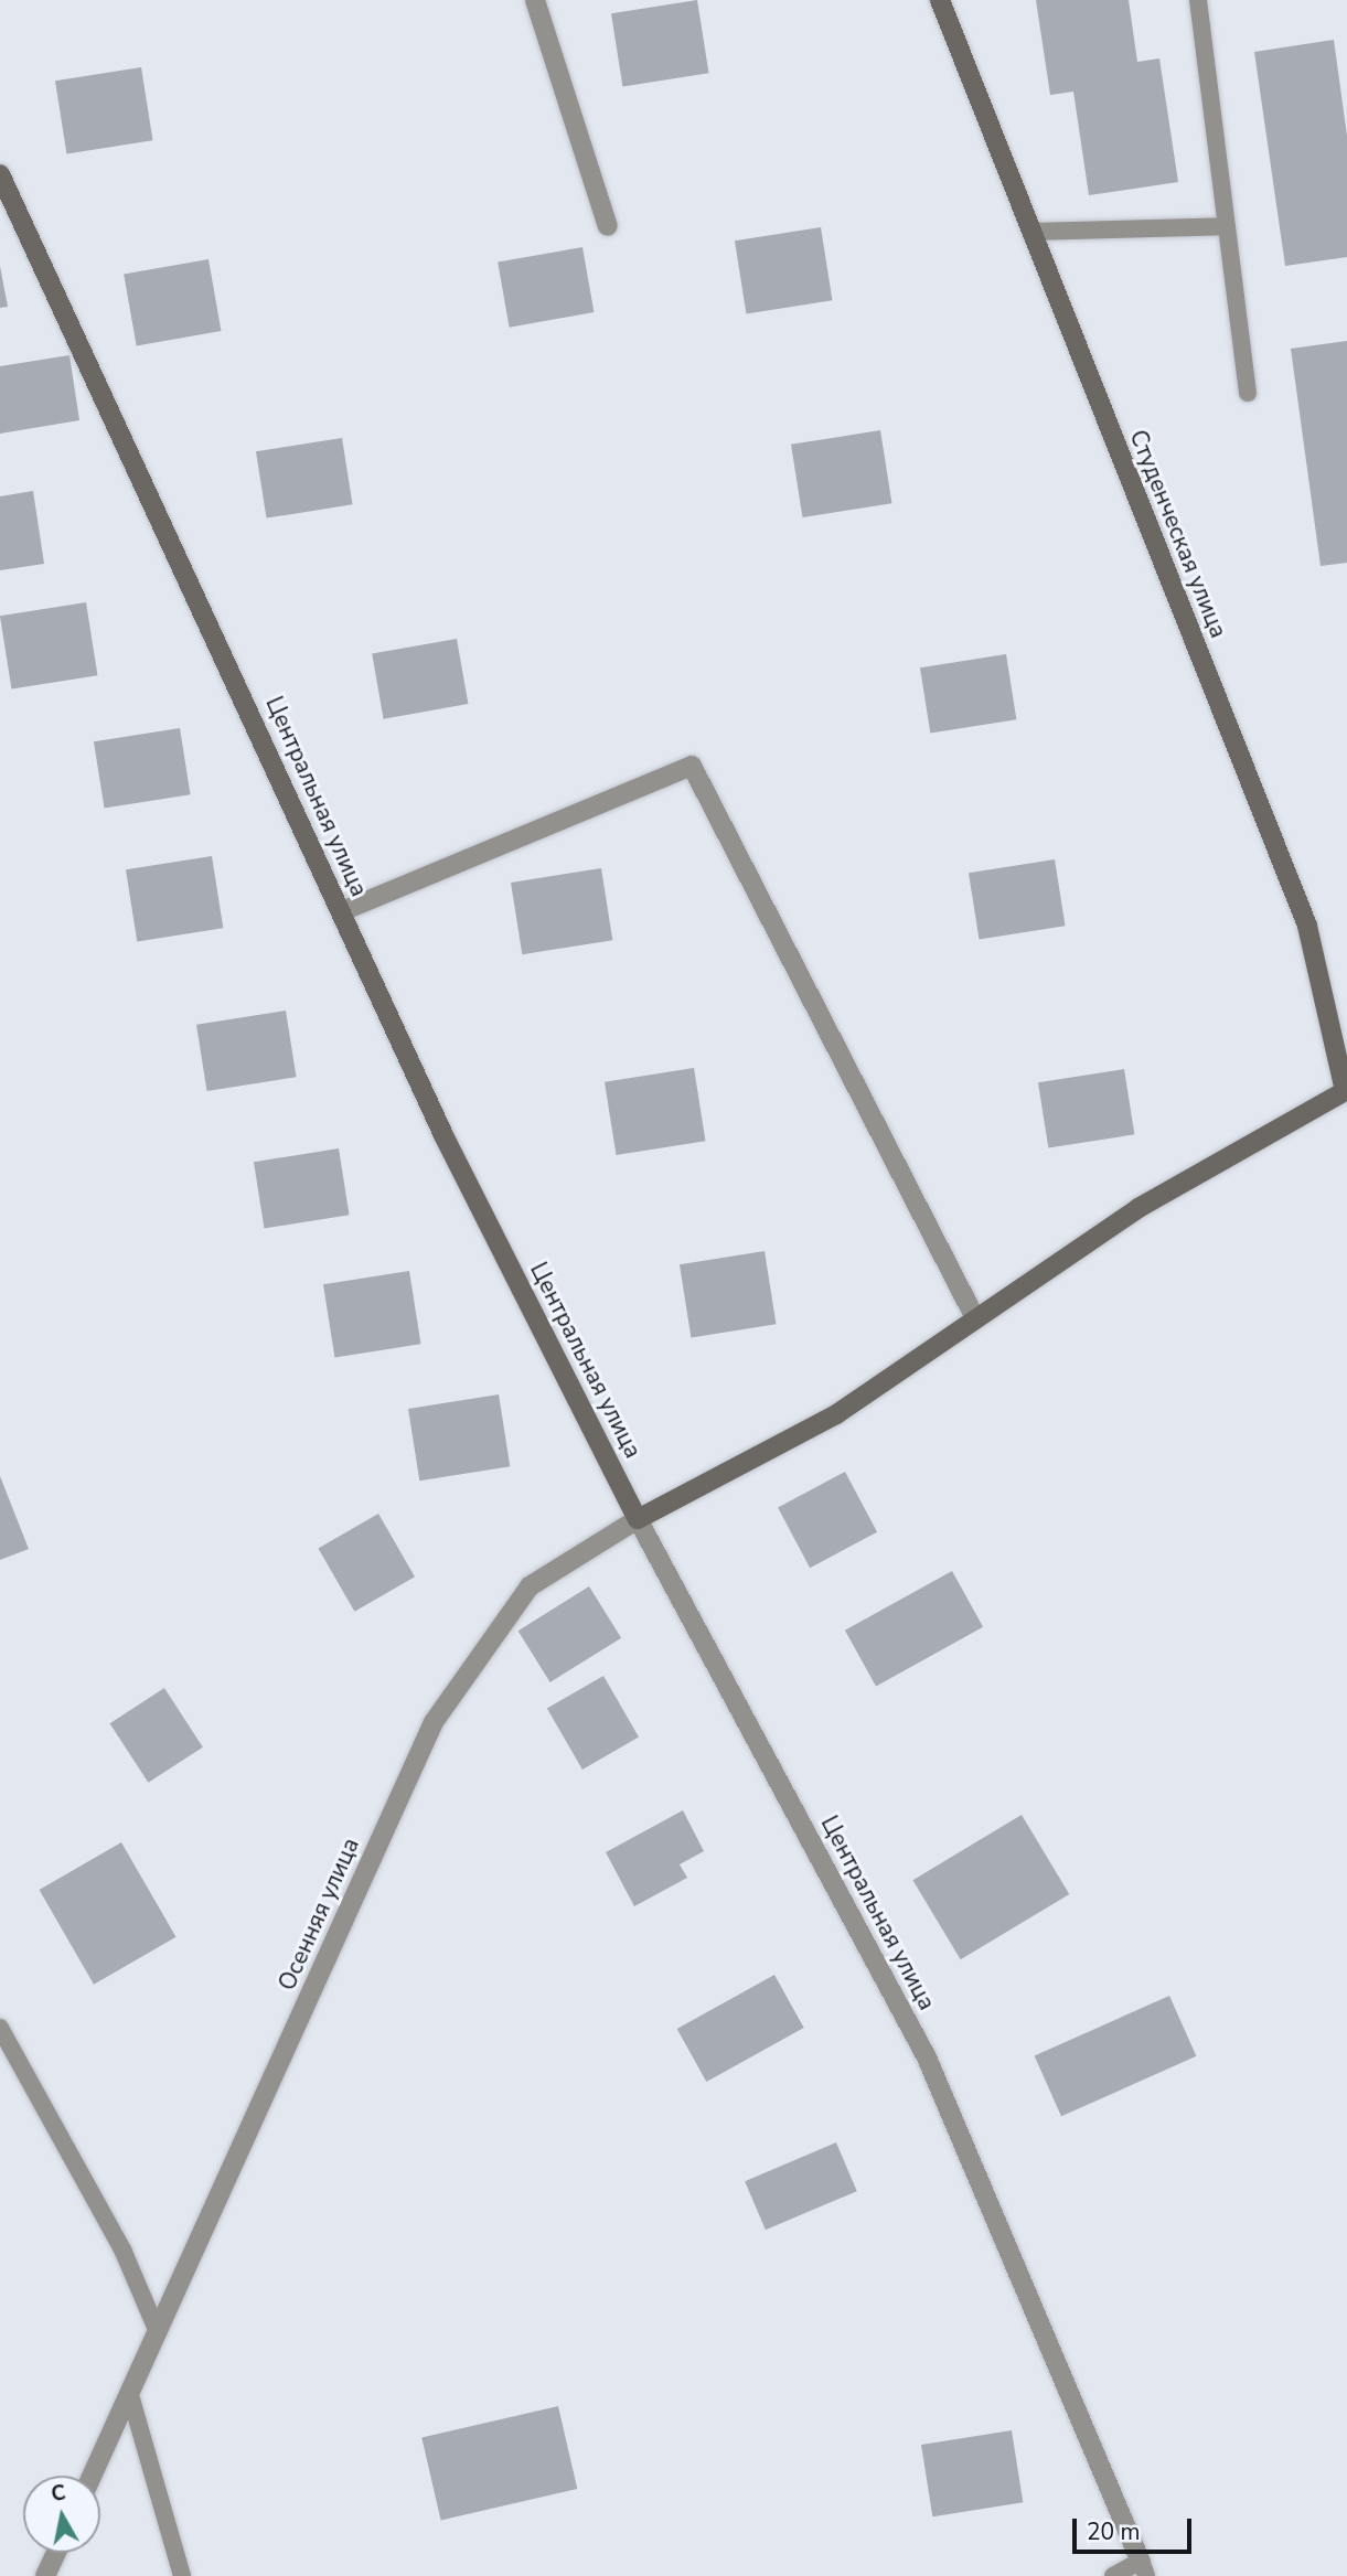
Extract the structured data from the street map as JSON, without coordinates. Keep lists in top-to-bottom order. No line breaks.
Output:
{"streets":{"street":["Студенческая улица","Центральная улица","Осенняя улица"]},"crossings":[["Центральная улица","Осенняя улица"]],"scale_bar":"20 m","north":"top"}
